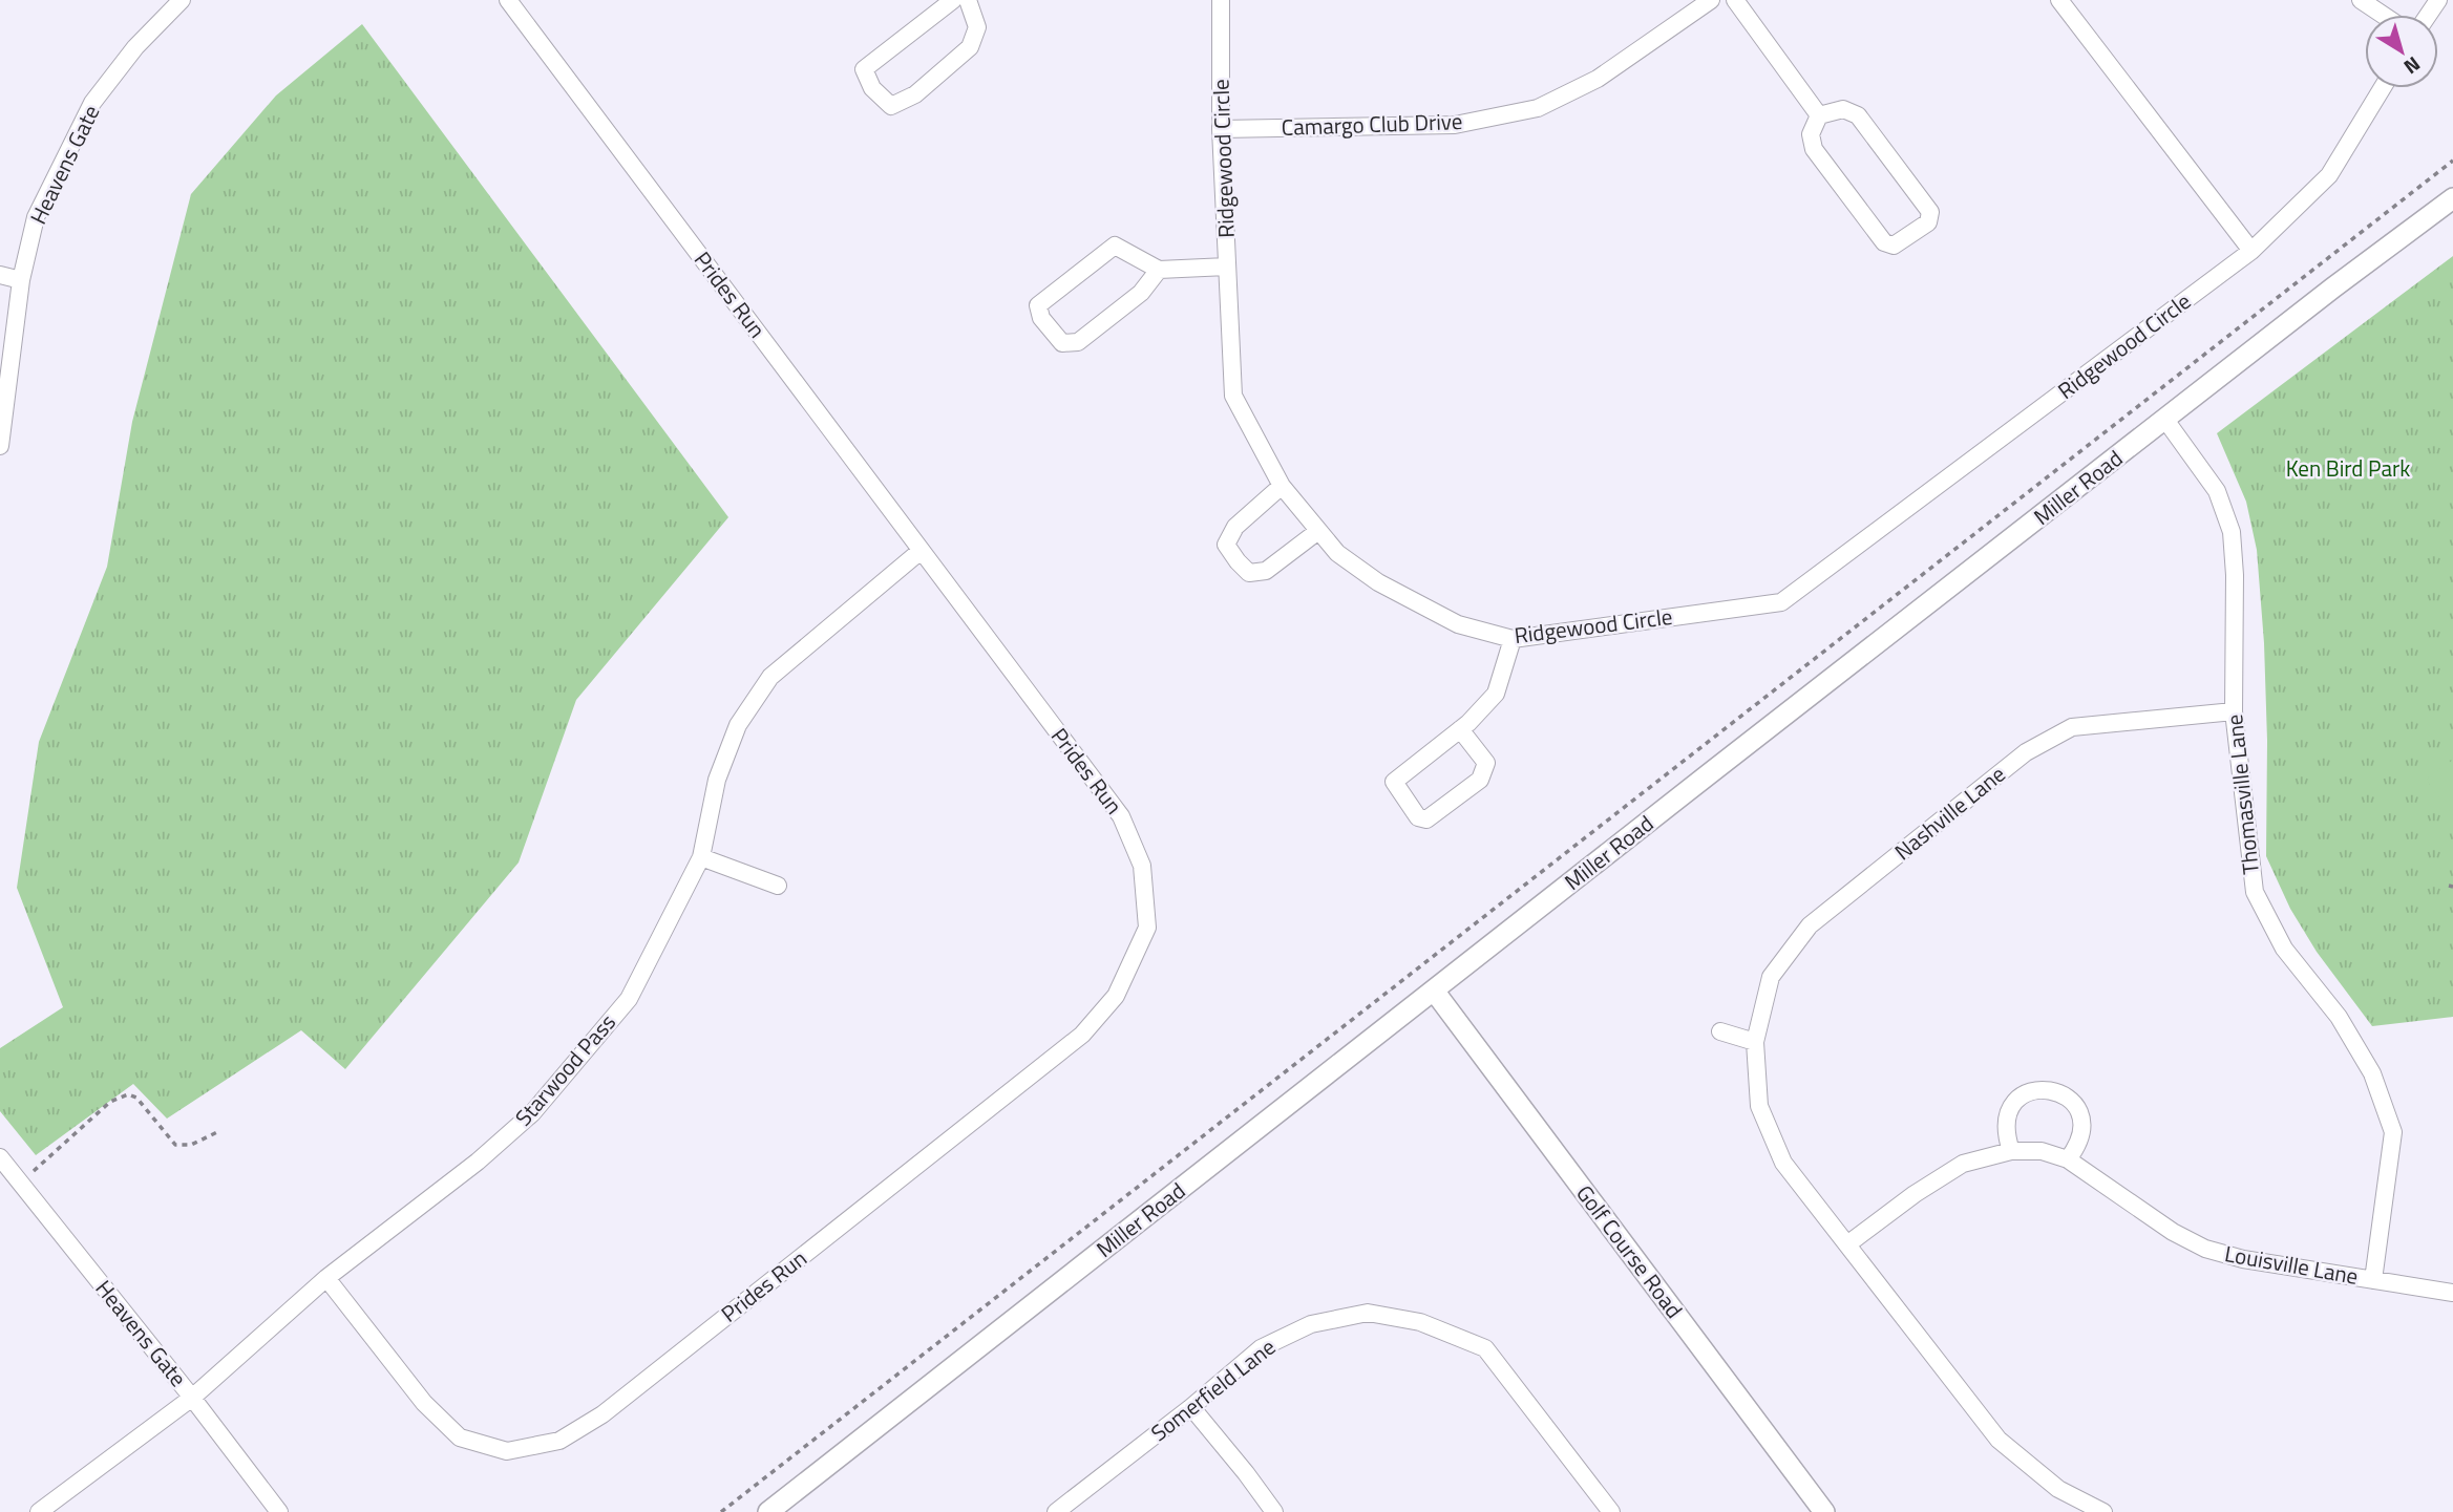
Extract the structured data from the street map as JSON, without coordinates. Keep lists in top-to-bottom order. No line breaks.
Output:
{"streets":{"street":["Camargo Club Drive","Ridgewood Circle","Heavens Gate","Prides Run","Miller Road","Thomasville Lane","Nashville Lane","Starwood Pass","Golf Course Road","Louisville Lane","Somerfield Lane"]},"crossings":[["Camargo Club Drive","Ridgewood Circle"],["Heavens Gate","Starwood Pass"],["Prides Run","Starwood Pass"],["Miller Road","Thomasville Lane"],["Miller Road","Golf Course Road"],["Thomasville Lane","Nashville Lane"],["Thomasville Lane","Louisville Lane"],["Nashville Lane","Louisville Lane"]],"parks":["Ken Bird Park"],"north":"bottom right"}
